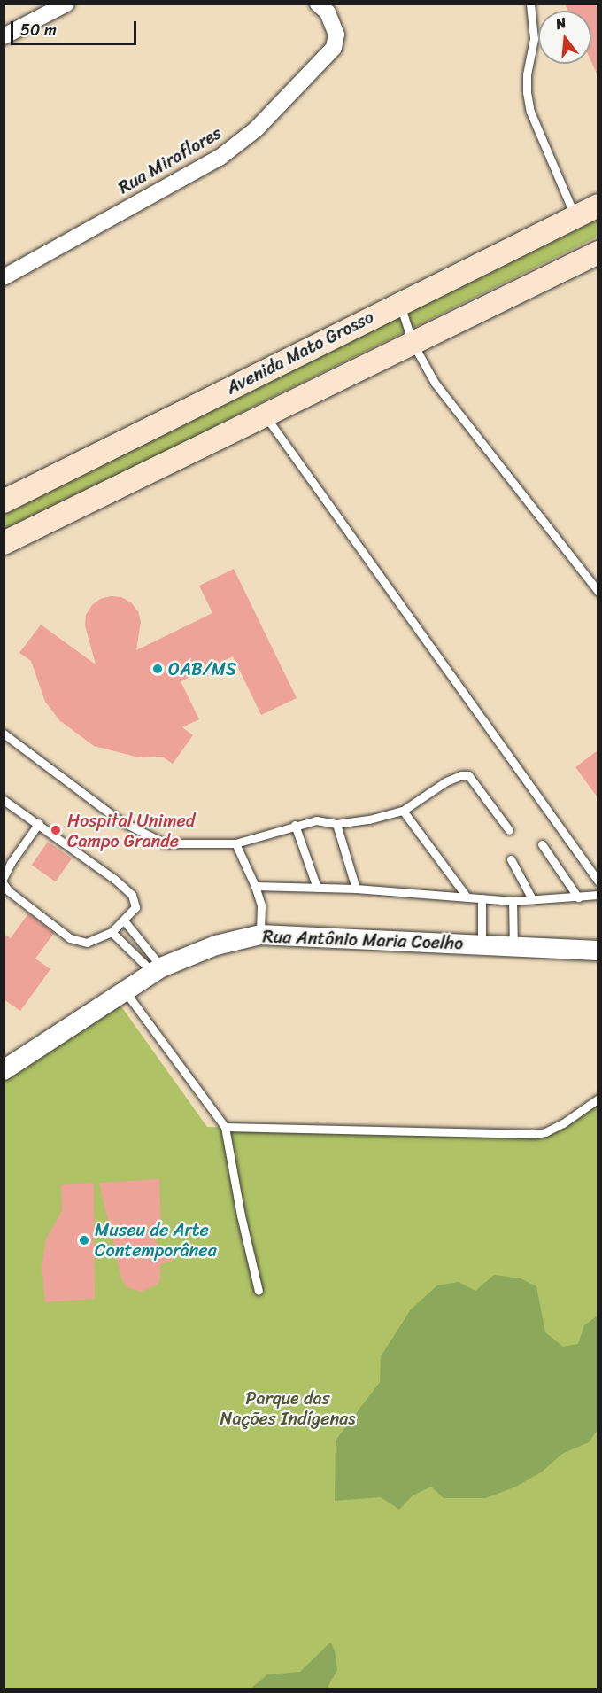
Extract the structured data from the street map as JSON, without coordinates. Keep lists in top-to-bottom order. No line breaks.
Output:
{"streets":{"main road":["Avenida Mato Grosso"],"street":["Rua Miraflores","Rua Antônio Maria Coelho"]},"parks":["Parque das Nações Indígenas"],"places":["OAB/MS","Hospital Unimed Campo Grande","Museu de Arte Contemporânea"],"scale_bar":"50 m","north":"top"}
